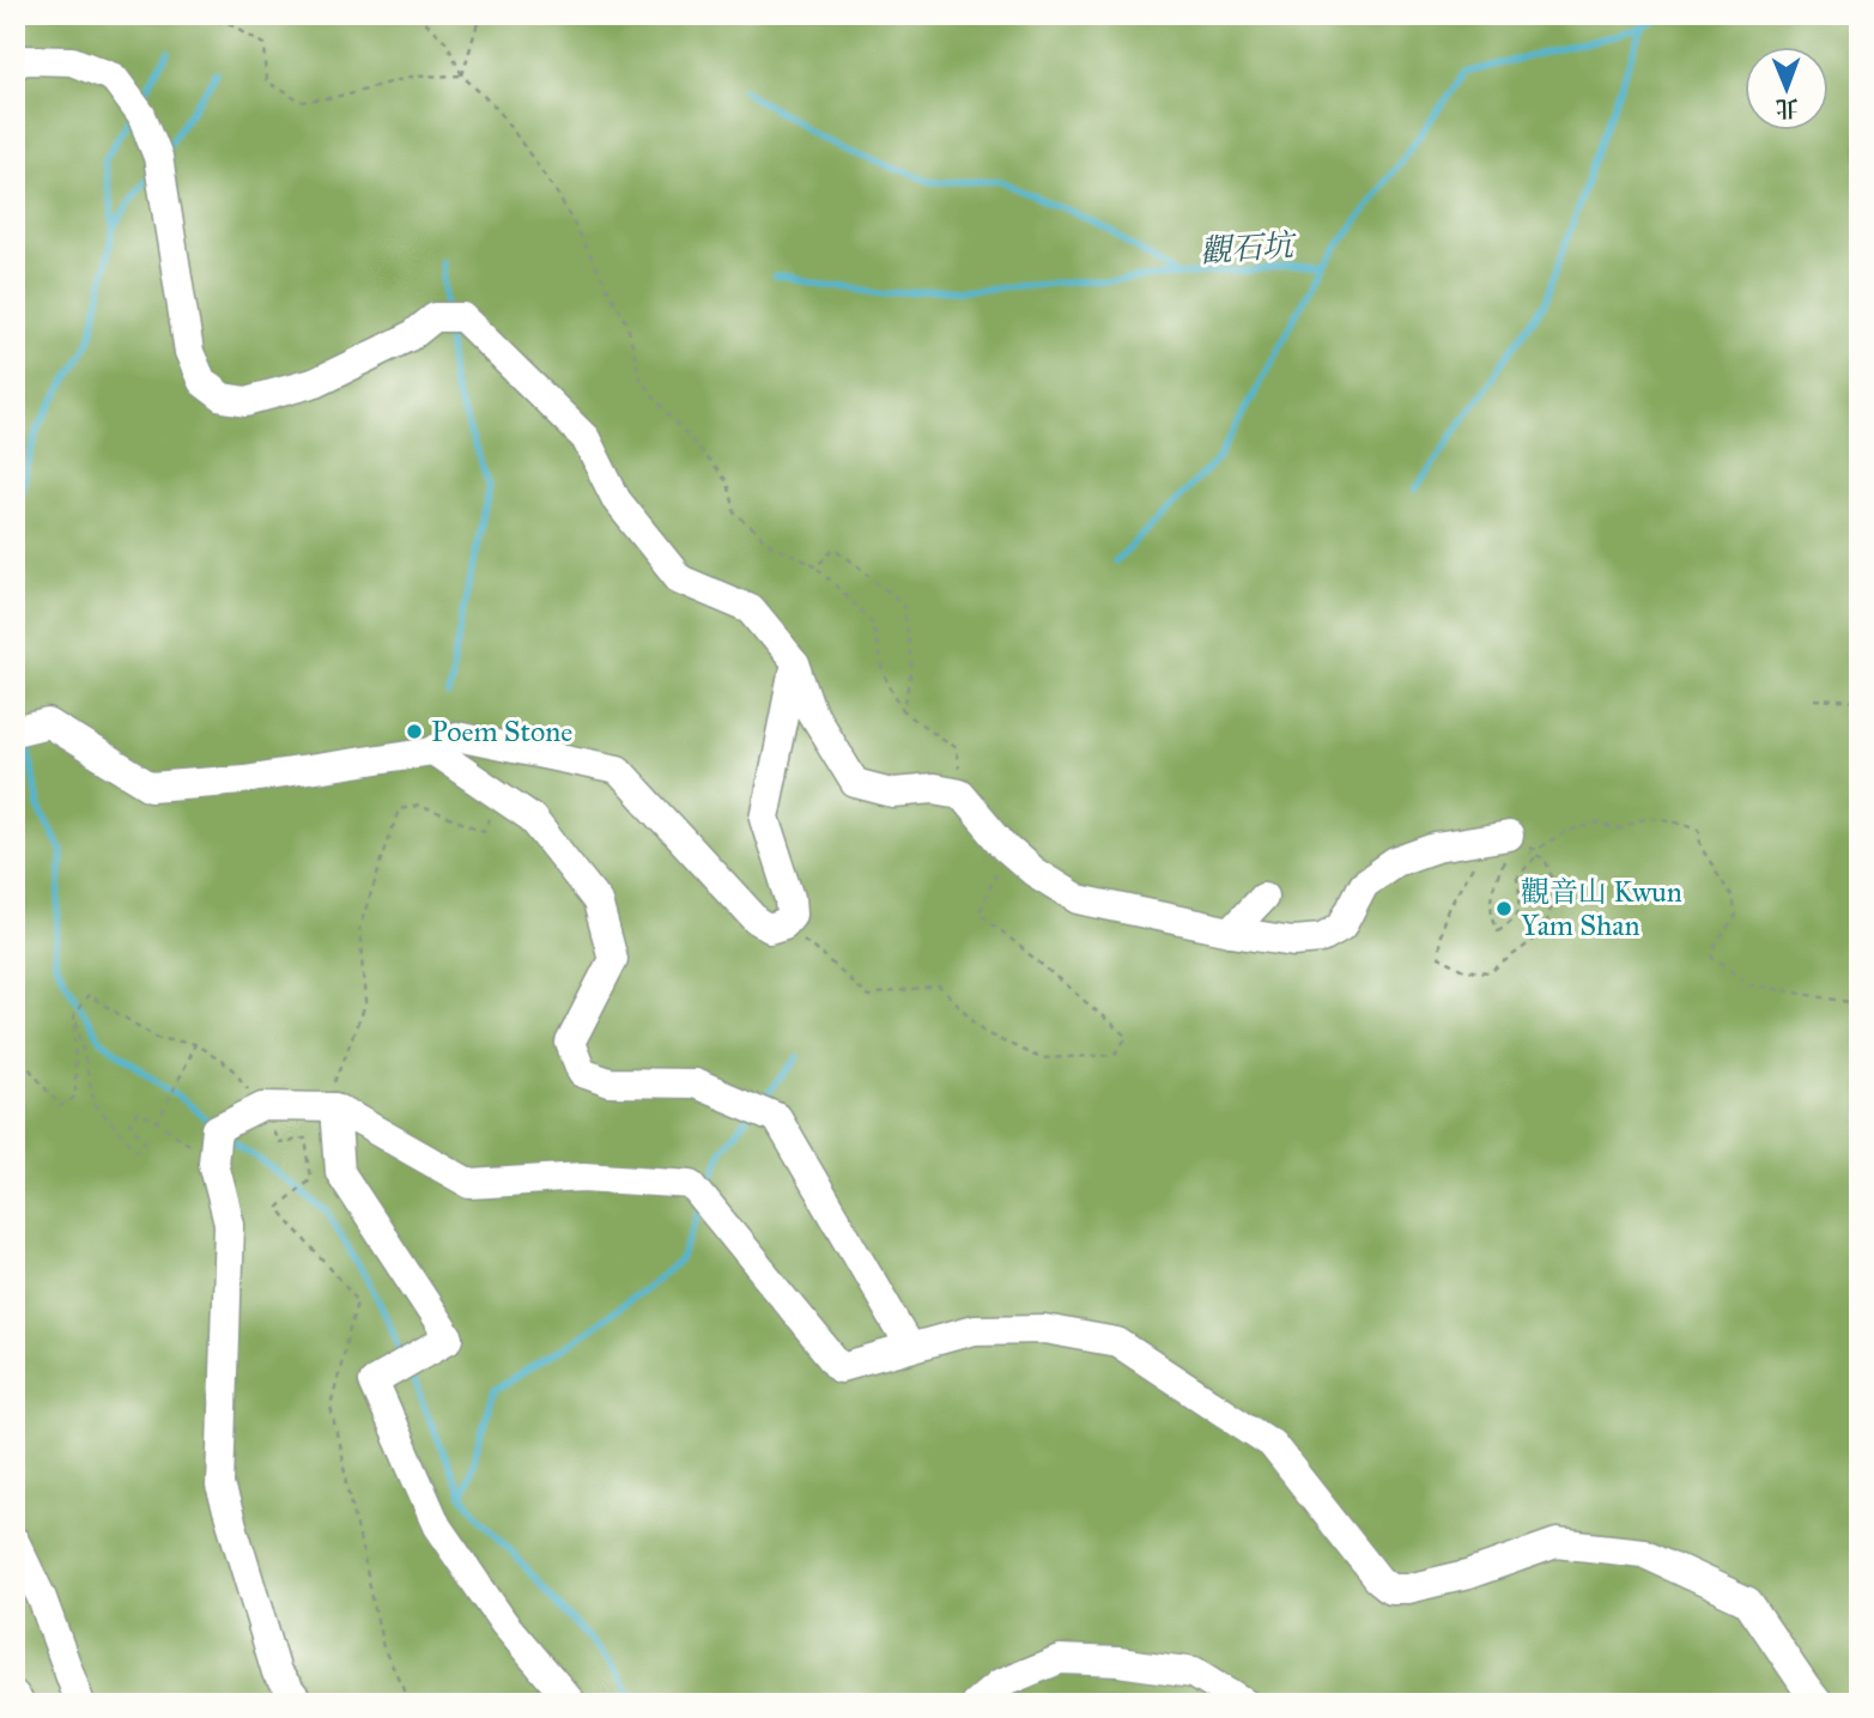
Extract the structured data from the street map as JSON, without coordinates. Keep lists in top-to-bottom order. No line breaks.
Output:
{"water":["觀石坑"],"places":["Poem Stone","觀音山 Kwun Yam Shan"],"north":"bottom"}
